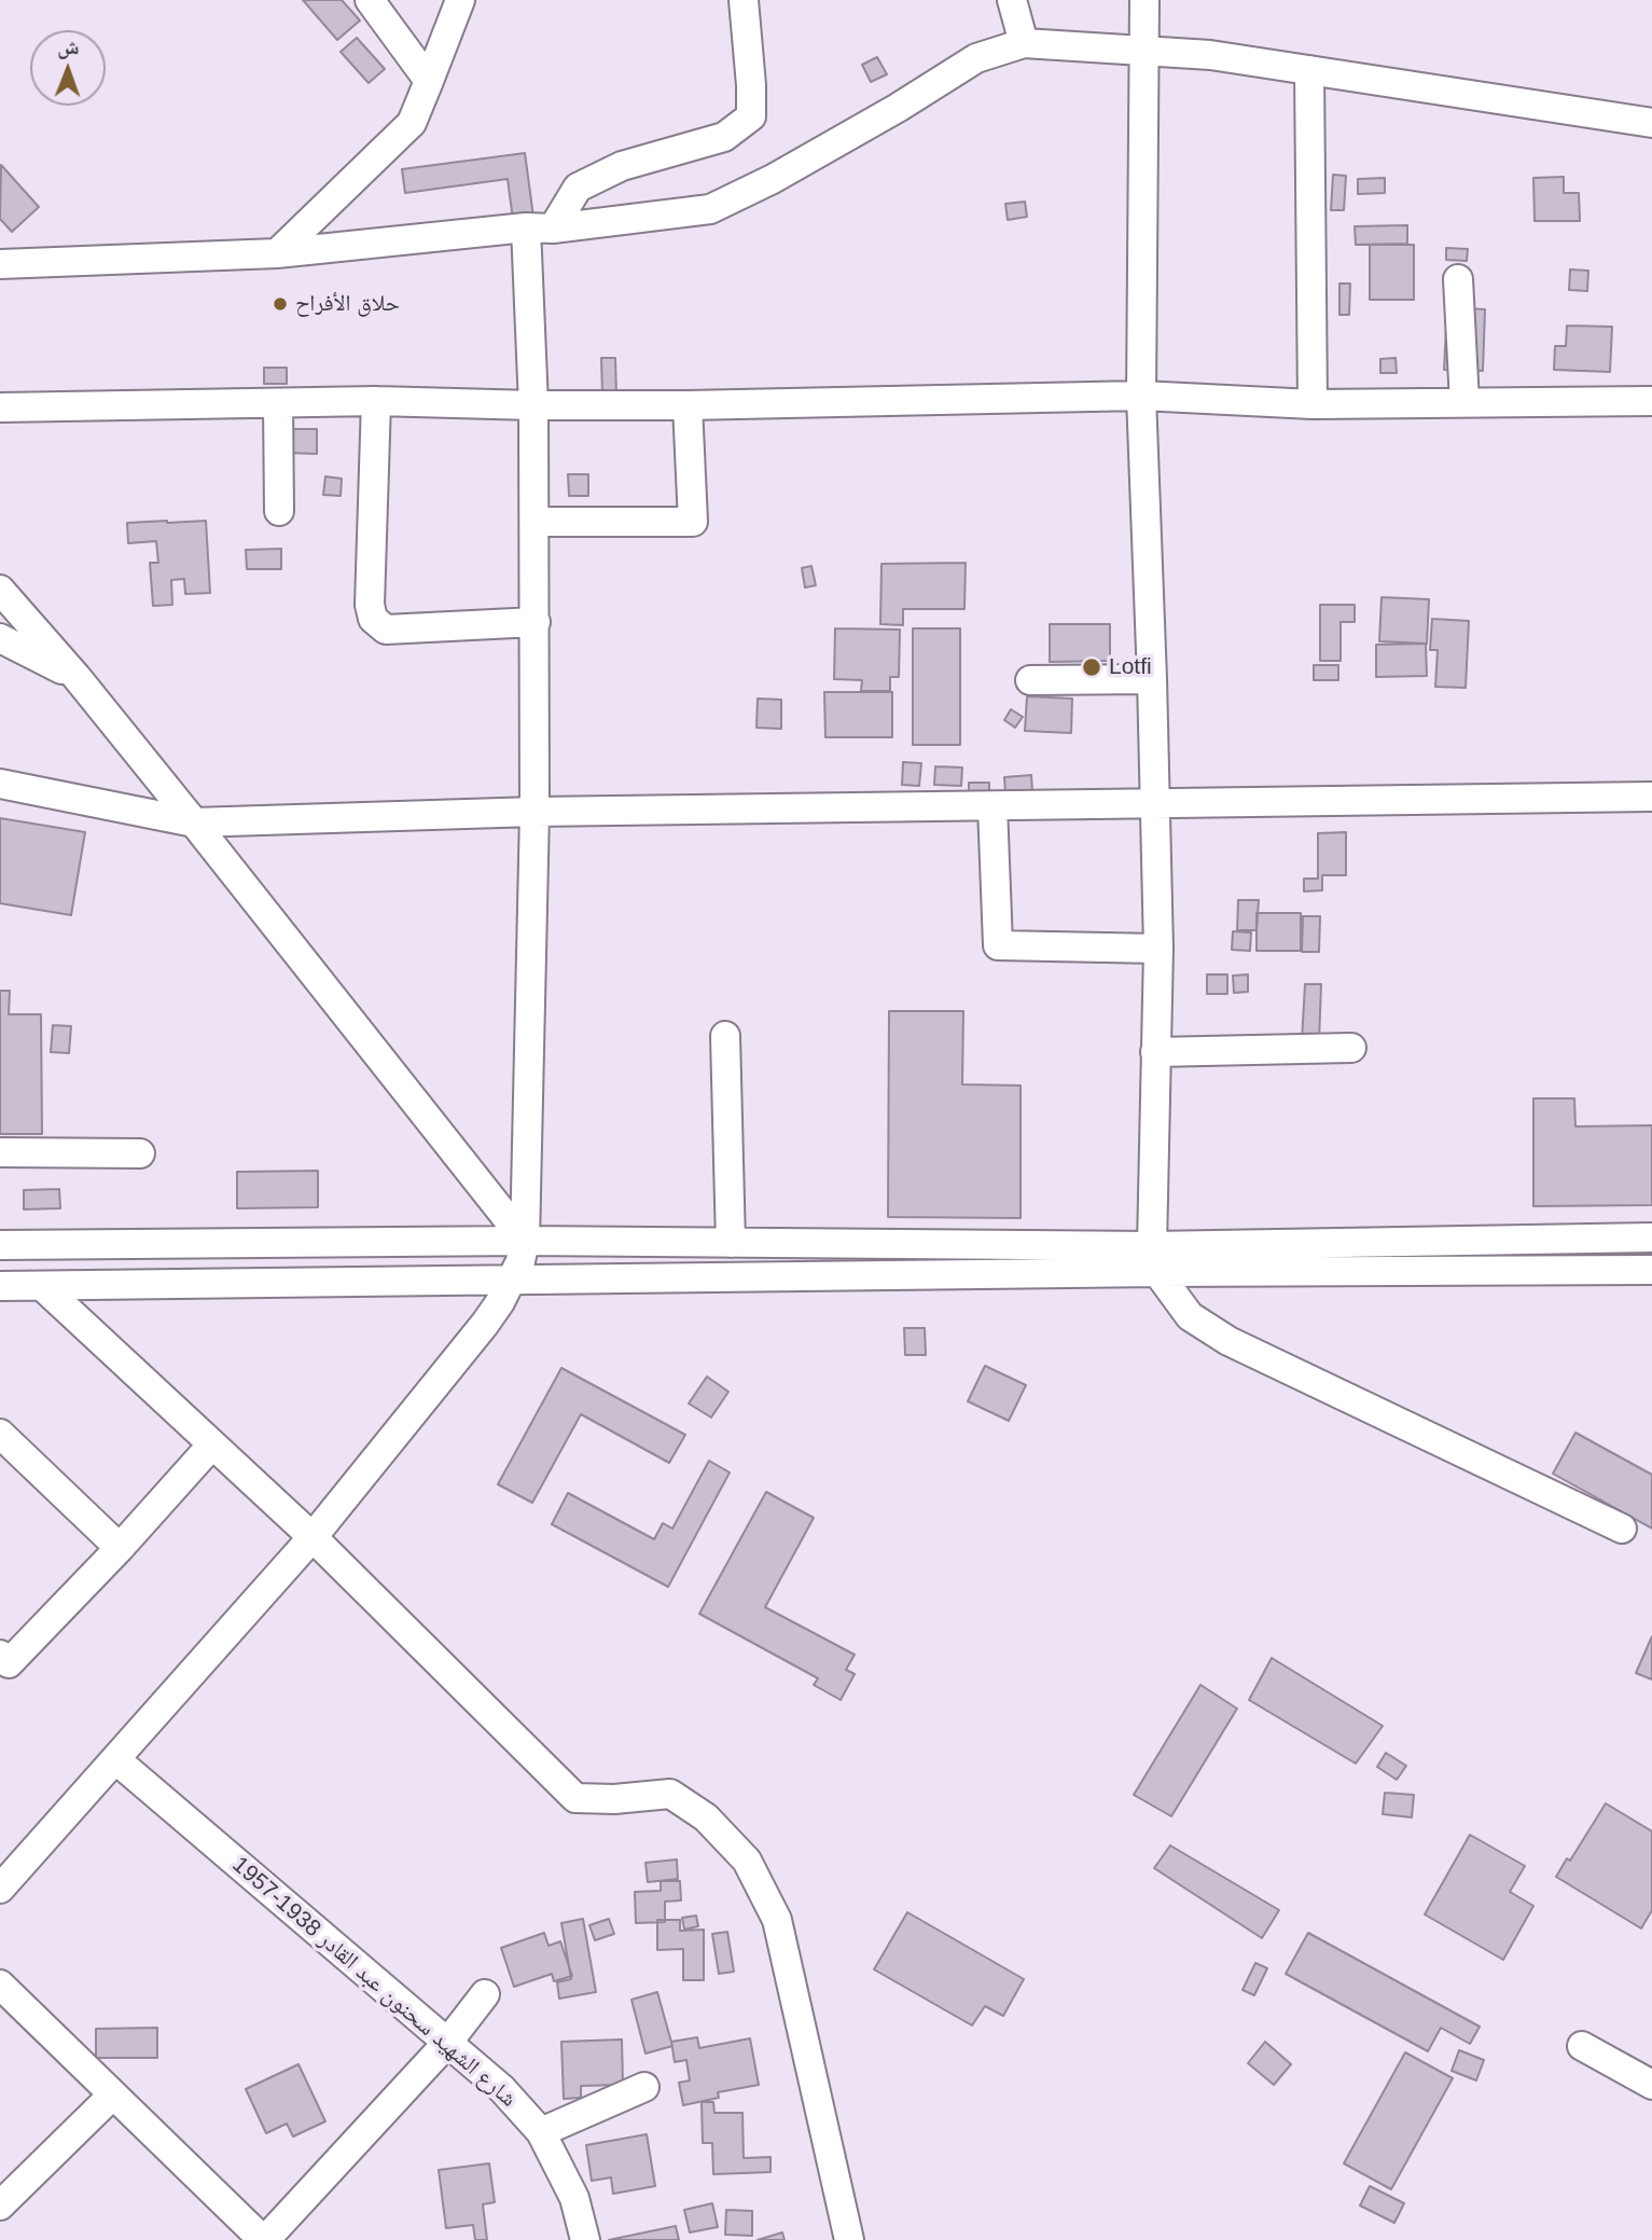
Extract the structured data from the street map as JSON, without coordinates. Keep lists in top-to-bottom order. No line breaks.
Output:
{"streets":{"street":["شارع الشهيد سحنون عبد القادر 1938-1957"]},"places":["حلاق الأفراح","Lotfi"],"north":"top"}
